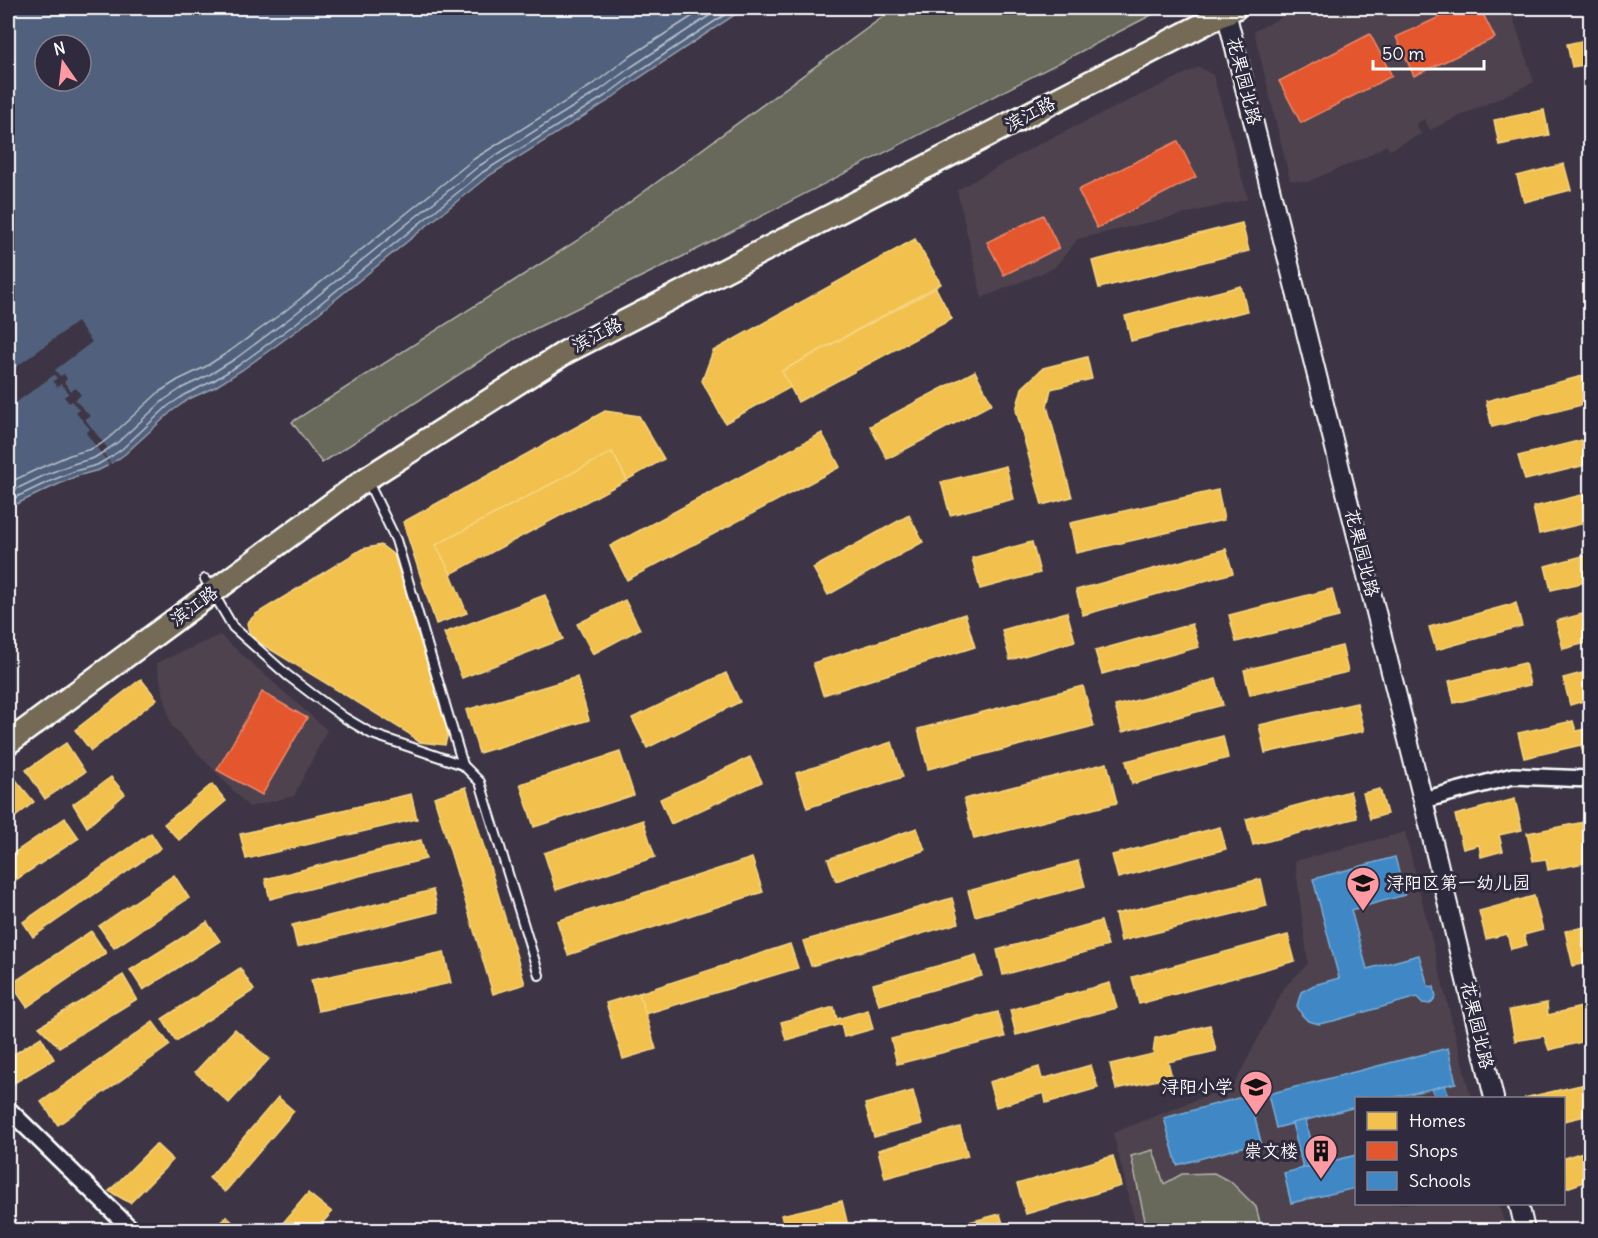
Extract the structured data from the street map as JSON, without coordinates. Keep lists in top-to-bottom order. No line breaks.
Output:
{"streets":{"main road":["滨江路"],"street":["花果园北路"]},"crossings":[["花果园北路","滨江路"]],"places":{"school or university":["浔阳区第一幼儿园","浔阳小学"],"building":["崇文楼"]},"legend":["Homes","Shops","Schools"],"scale_bar":"50 m","north":"top"}
